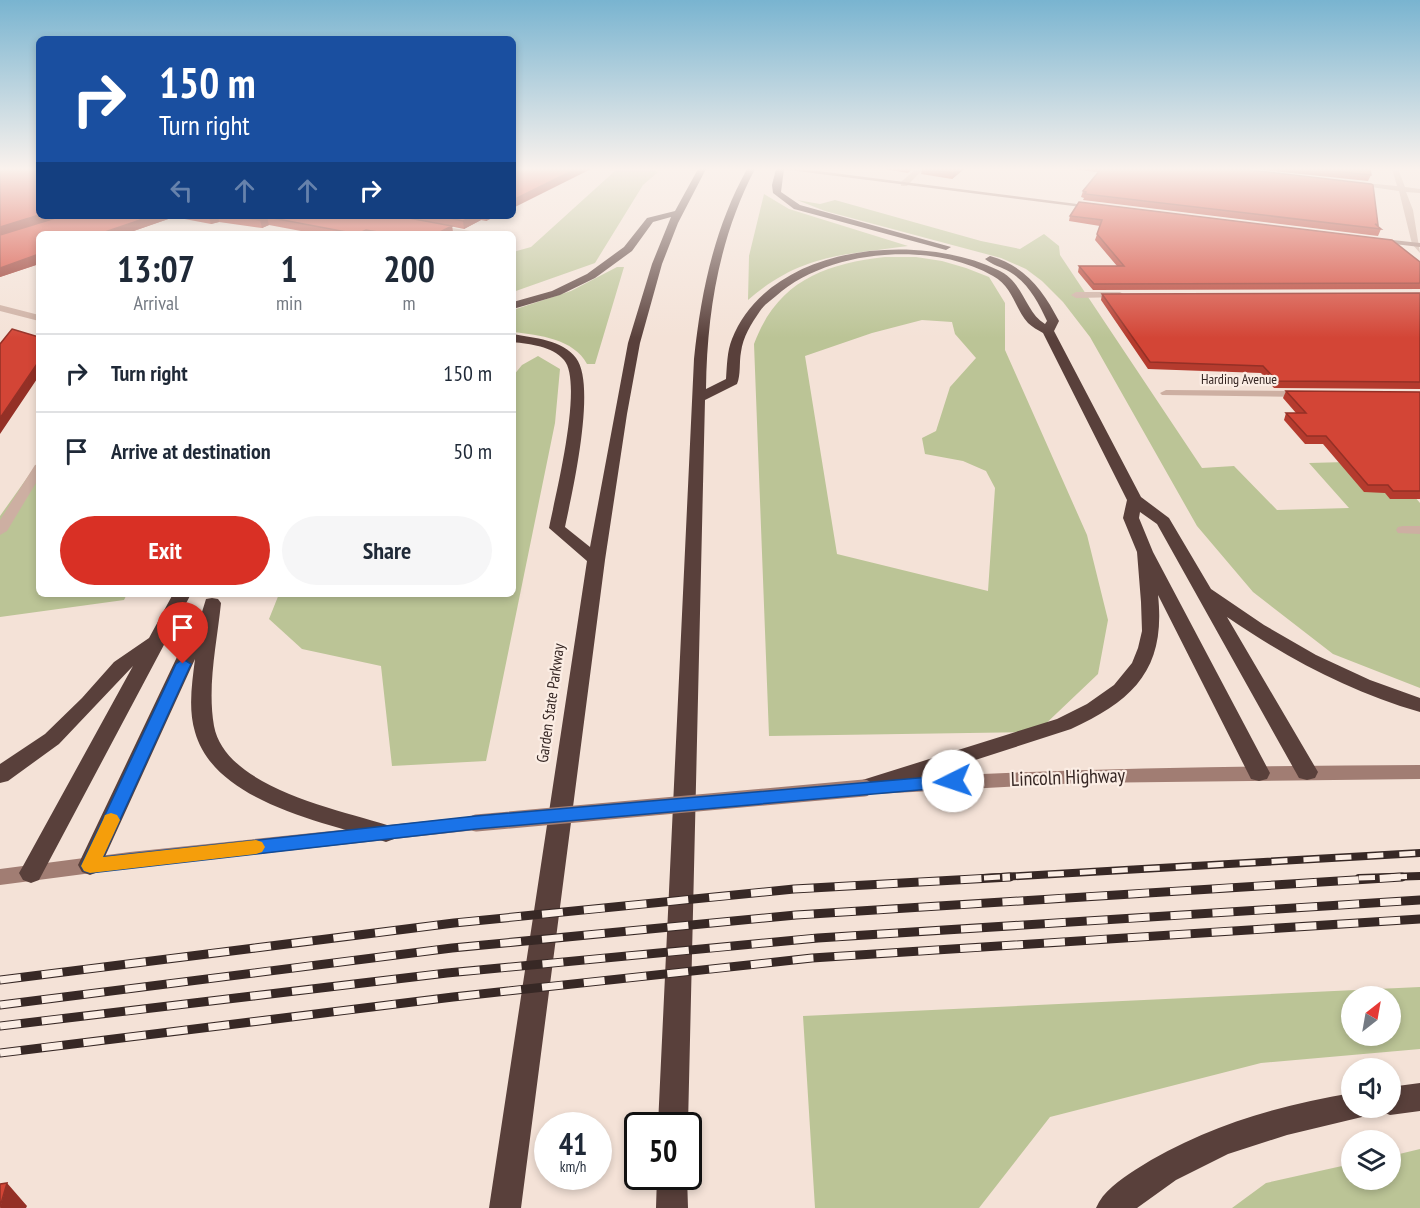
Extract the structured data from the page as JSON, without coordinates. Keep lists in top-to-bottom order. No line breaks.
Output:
{"streets":{"highway":["Garden State Parkway"],"main road":["Lincoln Highway"],"street":["Harding Avenue"]},"north":"top right","page":{"turn":["150 m","Turn right"],"eta":["13:07","Arrival","1","min","200","m"],"list":[{"name":"Turn right","value":"150 m"},{"name":"Arrive at destination","value":"50 m"}],"buttons":["Exit","Share"],"speed":"41 km/h","limit":"50"}}
